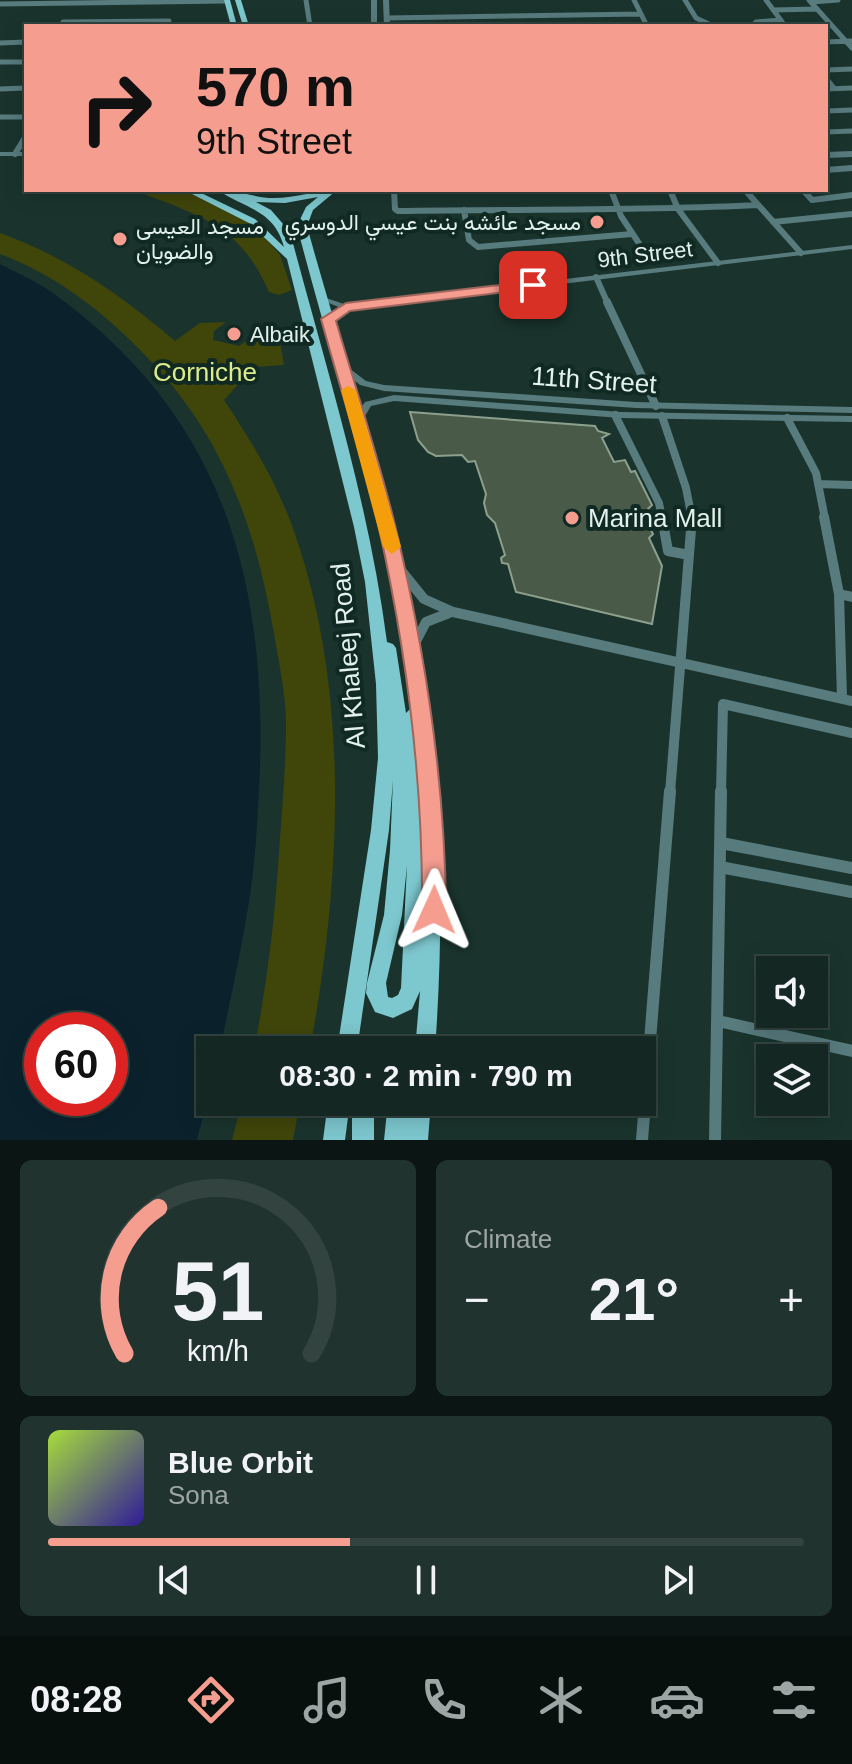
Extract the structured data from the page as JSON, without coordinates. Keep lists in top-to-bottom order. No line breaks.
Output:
{"streets":{"main road":["Al Khaleej Road"],"street":["9th Street","11th Street"]},"crossings":[["9th Street","Al Khaleej Road"],["11th Street","Al Khaleej Road"]],"parks":["Corniche"],"places":["مسجد عائشه بنت عيسي الدوسري","مسجد العيسى والضويان","Albaik","Marina Mall"],"page":{"turn":["570 m","9th Street"],"limit":"60","trip":"08:30 · 2 min · 790 m","tile":"Climate","heat":["−","21°","+"],"song":["Blue Orbit","Sona"],"tabs":"08:28","gauge":["51","km/h"]}}
